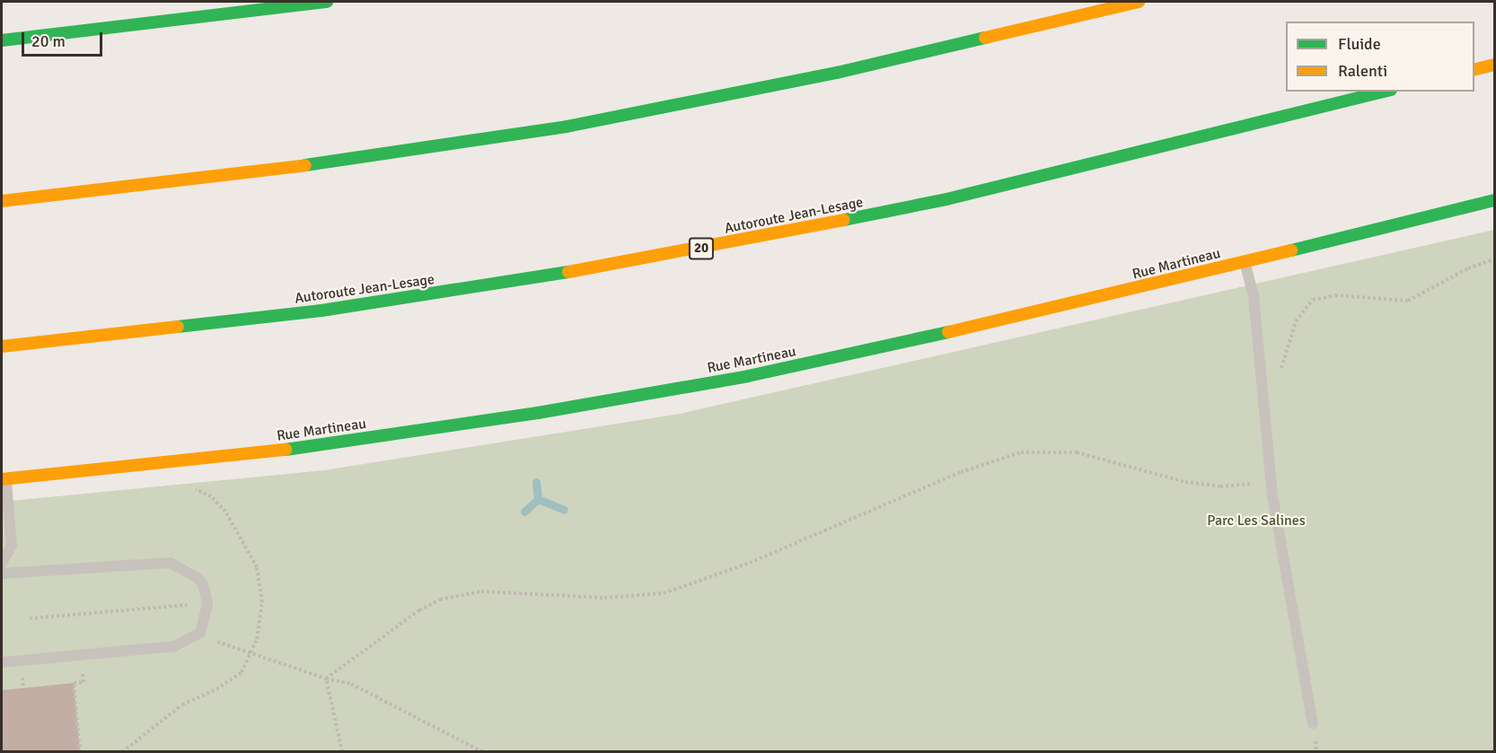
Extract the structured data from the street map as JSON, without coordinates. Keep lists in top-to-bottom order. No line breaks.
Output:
{"streets":{"main road":["Autoroute Jean-Lesage","20","Rue Martineau"]},"parks":["Parc Les Salines"],"legend":["Fluide","Ralenti"],"scale_bar":"20 m"}
